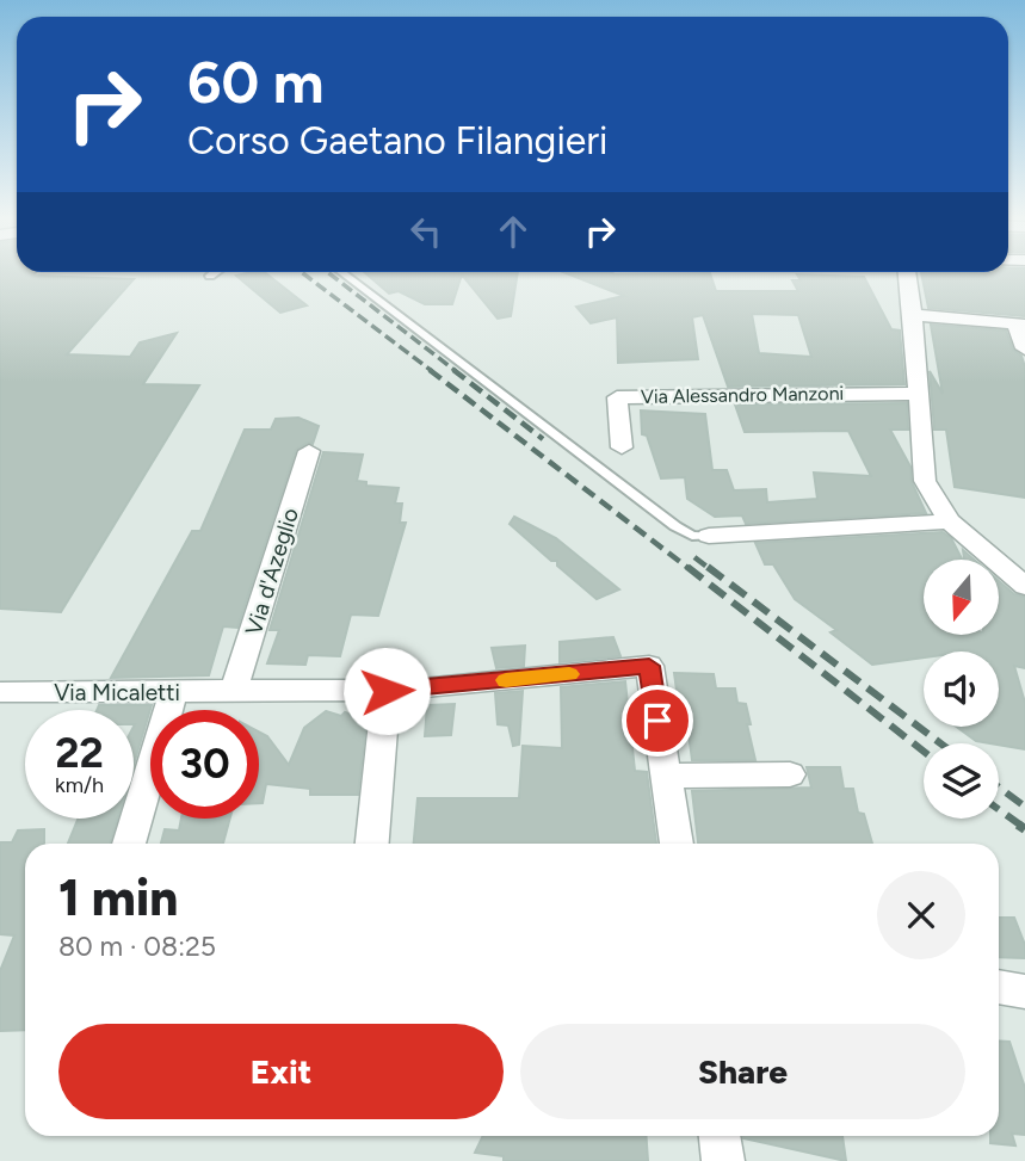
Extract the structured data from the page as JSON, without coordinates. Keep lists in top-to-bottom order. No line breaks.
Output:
{"streets":{"street":["Via Alessandro Manzoni","Via d'Azeglio","Via Micaletti"]},"crossings":[["Via d'Azeglio","Via Micaletti"]],"north":"bottom","page":{"turn":["60 m","Corso Gaetano Filangieri"],"speed":"22 km/h","limit":"30","heading":["1 min","80 m · 08:25"],"buttons":["Exit","Share"]}}
